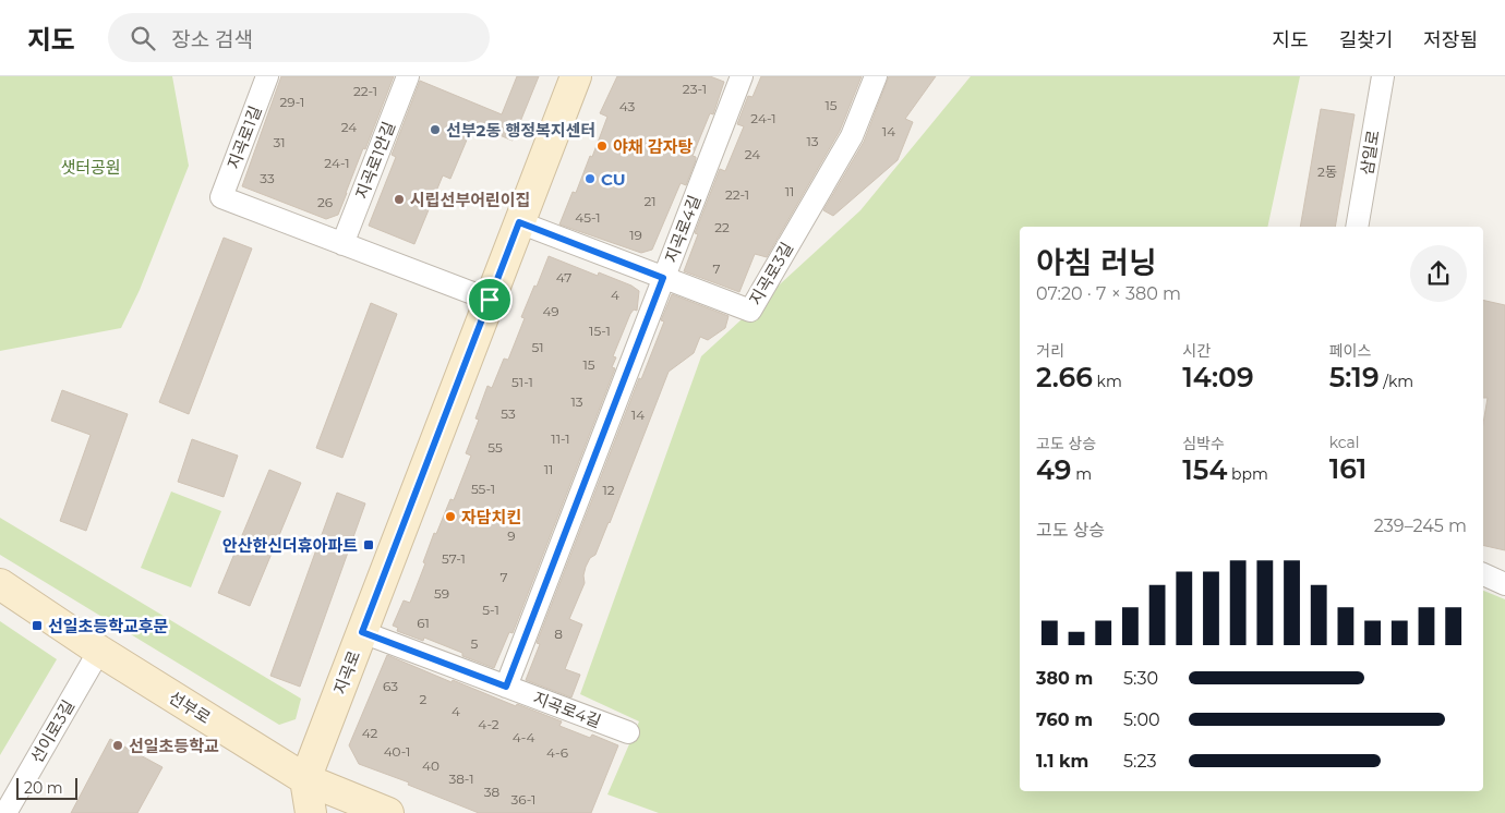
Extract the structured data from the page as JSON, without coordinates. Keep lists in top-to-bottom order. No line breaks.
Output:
{"streets":{"street":["지곡로1길","삼일로","지곡로1안길","지곡로4길","지곡로3길","지곡로","선부로","선이로3길"]},"crossings":[["지곡로1길","지곡로1안길"],["지곡로4길","지곡로3길"],["지곡로4길","지곡로"],["지곡로3길","지곡로"],["지곡로","선부로"],["선부로","선이로3길"]],"parks":["샛터공원"],"places":{"other":["선부2동 행정복지센터","야채 감자탕","CU","시립선부어린이집","자담치킨","선일초등학교"],"transit":["안산한신더휴아파트","선일초등학교후문"]},"house_numbers":["23-1","22-1","29-1","15","43","24-1","24","14","13","31","24","24-1","2동","33","11","22-1","21","26","45-1","22","19","7","47","4","49","15-1","51","15","51-1","13","53","14","11-1","55","11","55-1","12","9","57-1","7","59","5-1","61","8","5","63","2","4","4-2","42","4-4","40-1","4-6","40","38-1","38","36-1"],"scale_bar":"20 m","page":{"header":"지도","search":"장소 검색","nav":["지도","길찾기","저장됨"],"heading":["아침 러닝","07:20 · 7 × 380 m"],"stats":[["거리","2.66 km"],["시간","14:09"],["페이스","5:19 /km"],["고도 상승","49 m"],["심박수","154 bpm"],["kcal","161"]],"chart":["고도 상승","239–245 m"],"list":[{"name":"380 m","note":"5:30"},{"name":"760 m","note":"5:00"},{"name":"1.1 km","note":"5:23"}],"scale":"20 m"}}
